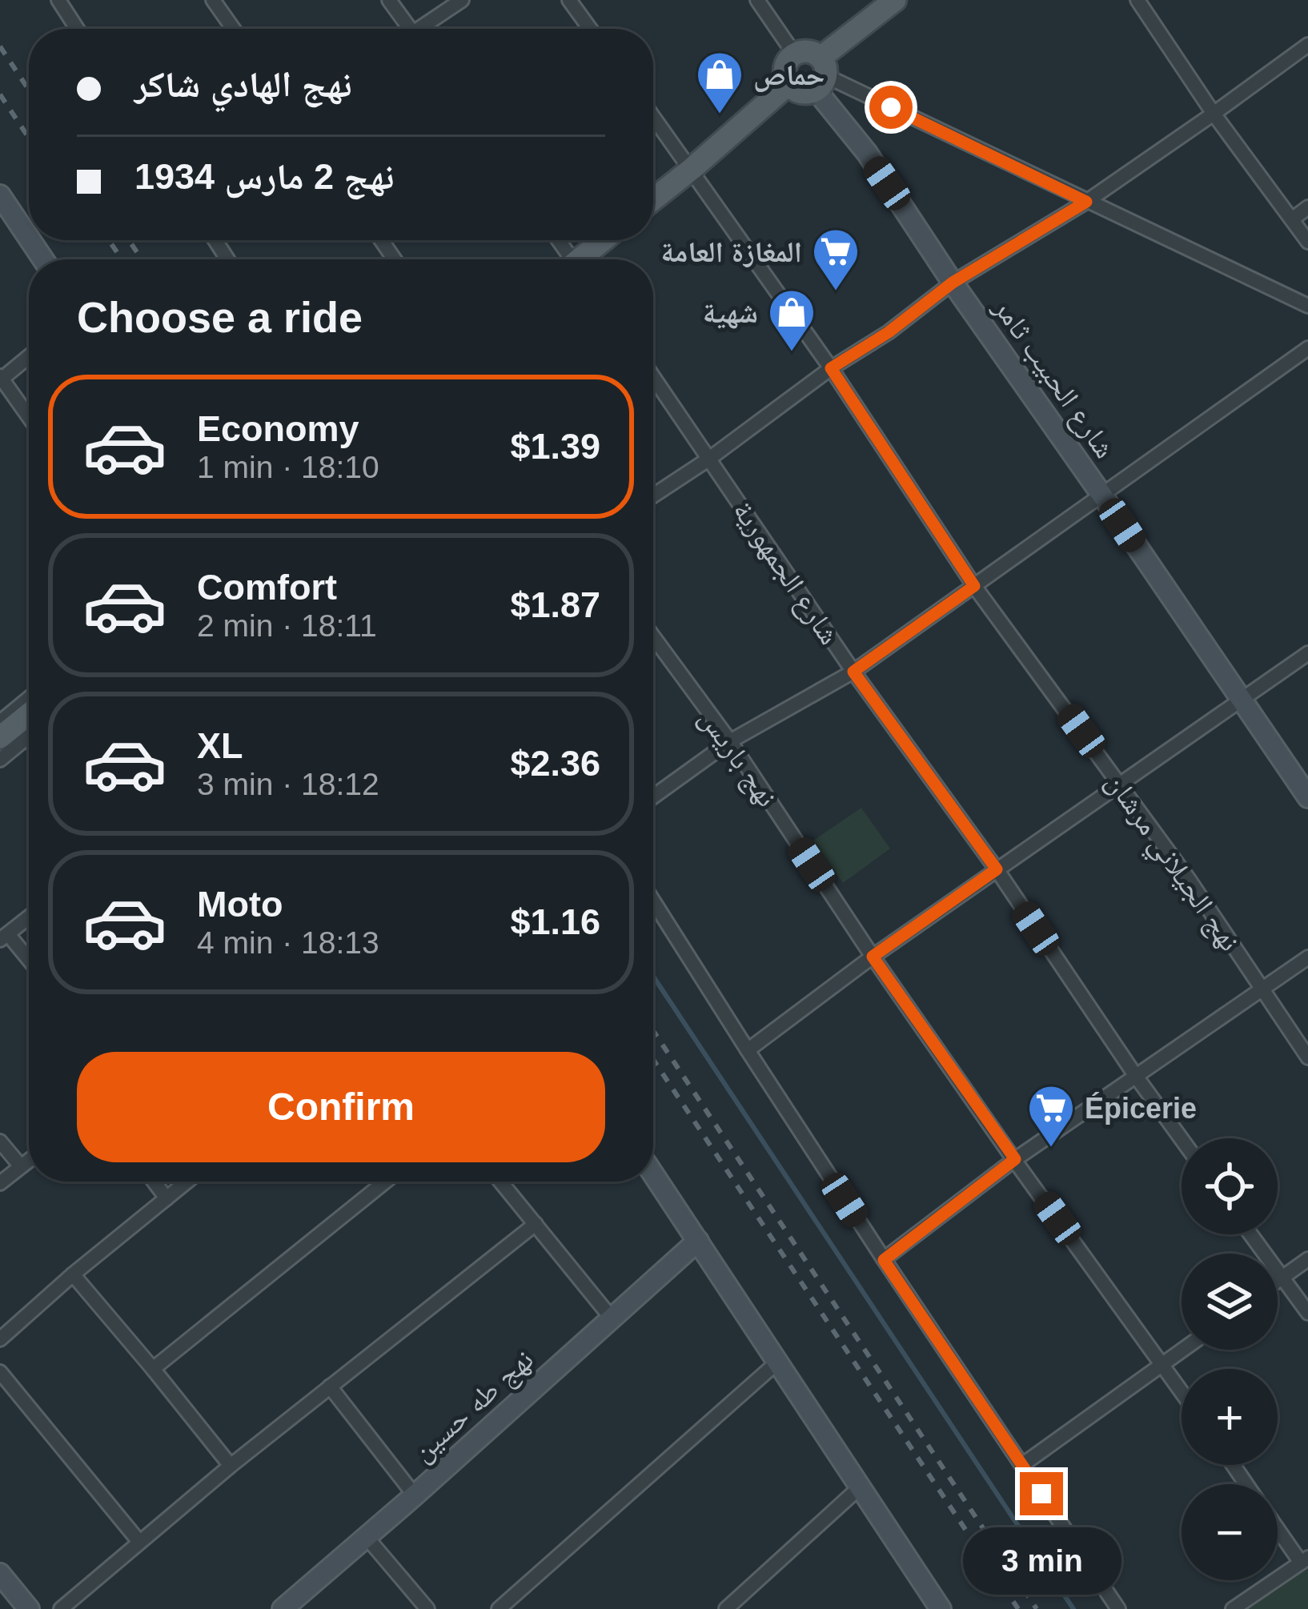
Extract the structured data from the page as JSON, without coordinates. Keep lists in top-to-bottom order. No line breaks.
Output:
{"streets":{"street":["شارع الحبيب ثامر","شارع الجمهورية","نهج باريس","نهج الجيلاني مرشان","نهج طه حسين"]},"places":{"shop":["حماص","شهية"],"supermarket":["المغازة العامة","Épicerie"]},"page":{"banner":["نهج الهادي شاكر","نهج 2 مارس 1934"],"heading":"Choose a ride","list":[{"name":"Economy","note":"1 min · 18:10","value":"$1.39"},{"name":"Comfort","note":"2 min · 18:11","value":"$1.87"},{"name":"XL","note":"3 min · 18:12","value":"$2.36"},{"name":"Moto","note":"4 min · 18:13","value":"$1.16"}],"buttons":"Confirm","map_buttons":["+","−"],"bubble":"3 min"}}
